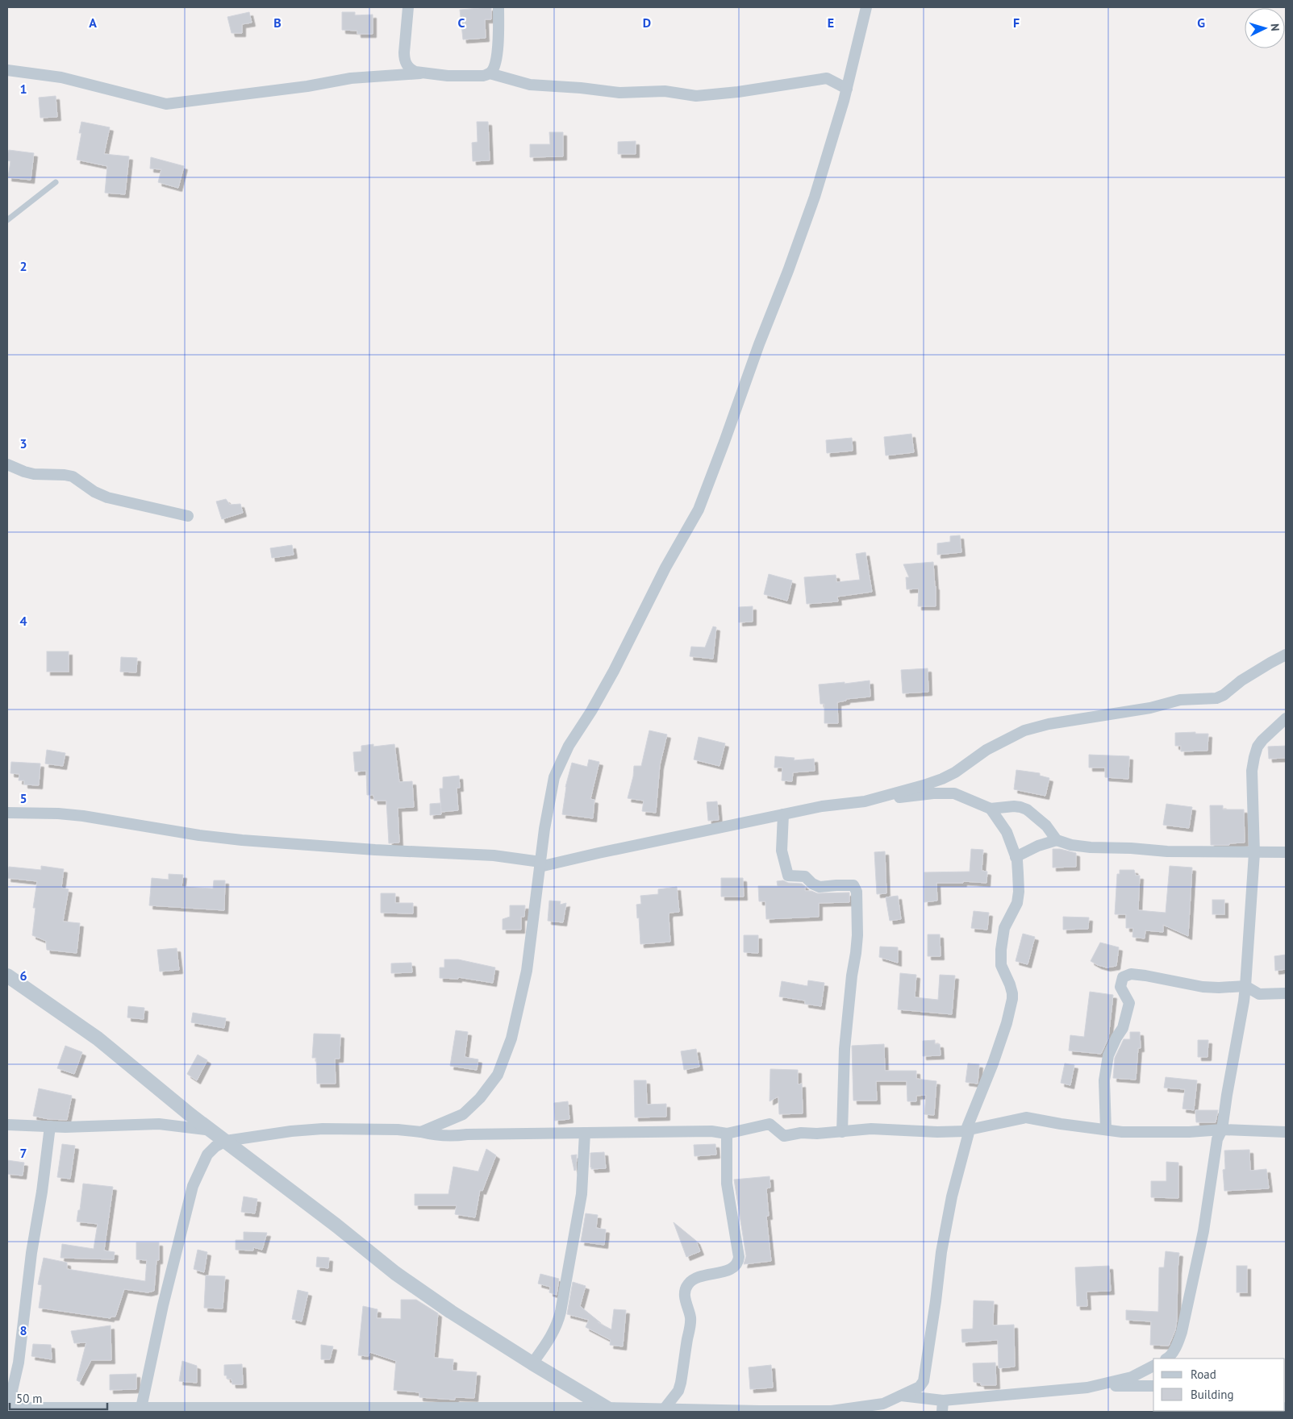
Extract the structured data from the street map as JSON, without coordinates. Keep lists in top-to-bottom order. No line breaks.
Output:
{"legend":["Road","Building"],"scale_bar":"50 m","north":"right","grid":{"columns":["A","B","C","D","E","F","G"],"rows":["1","2","3","4","5","6","7","8"]}}
